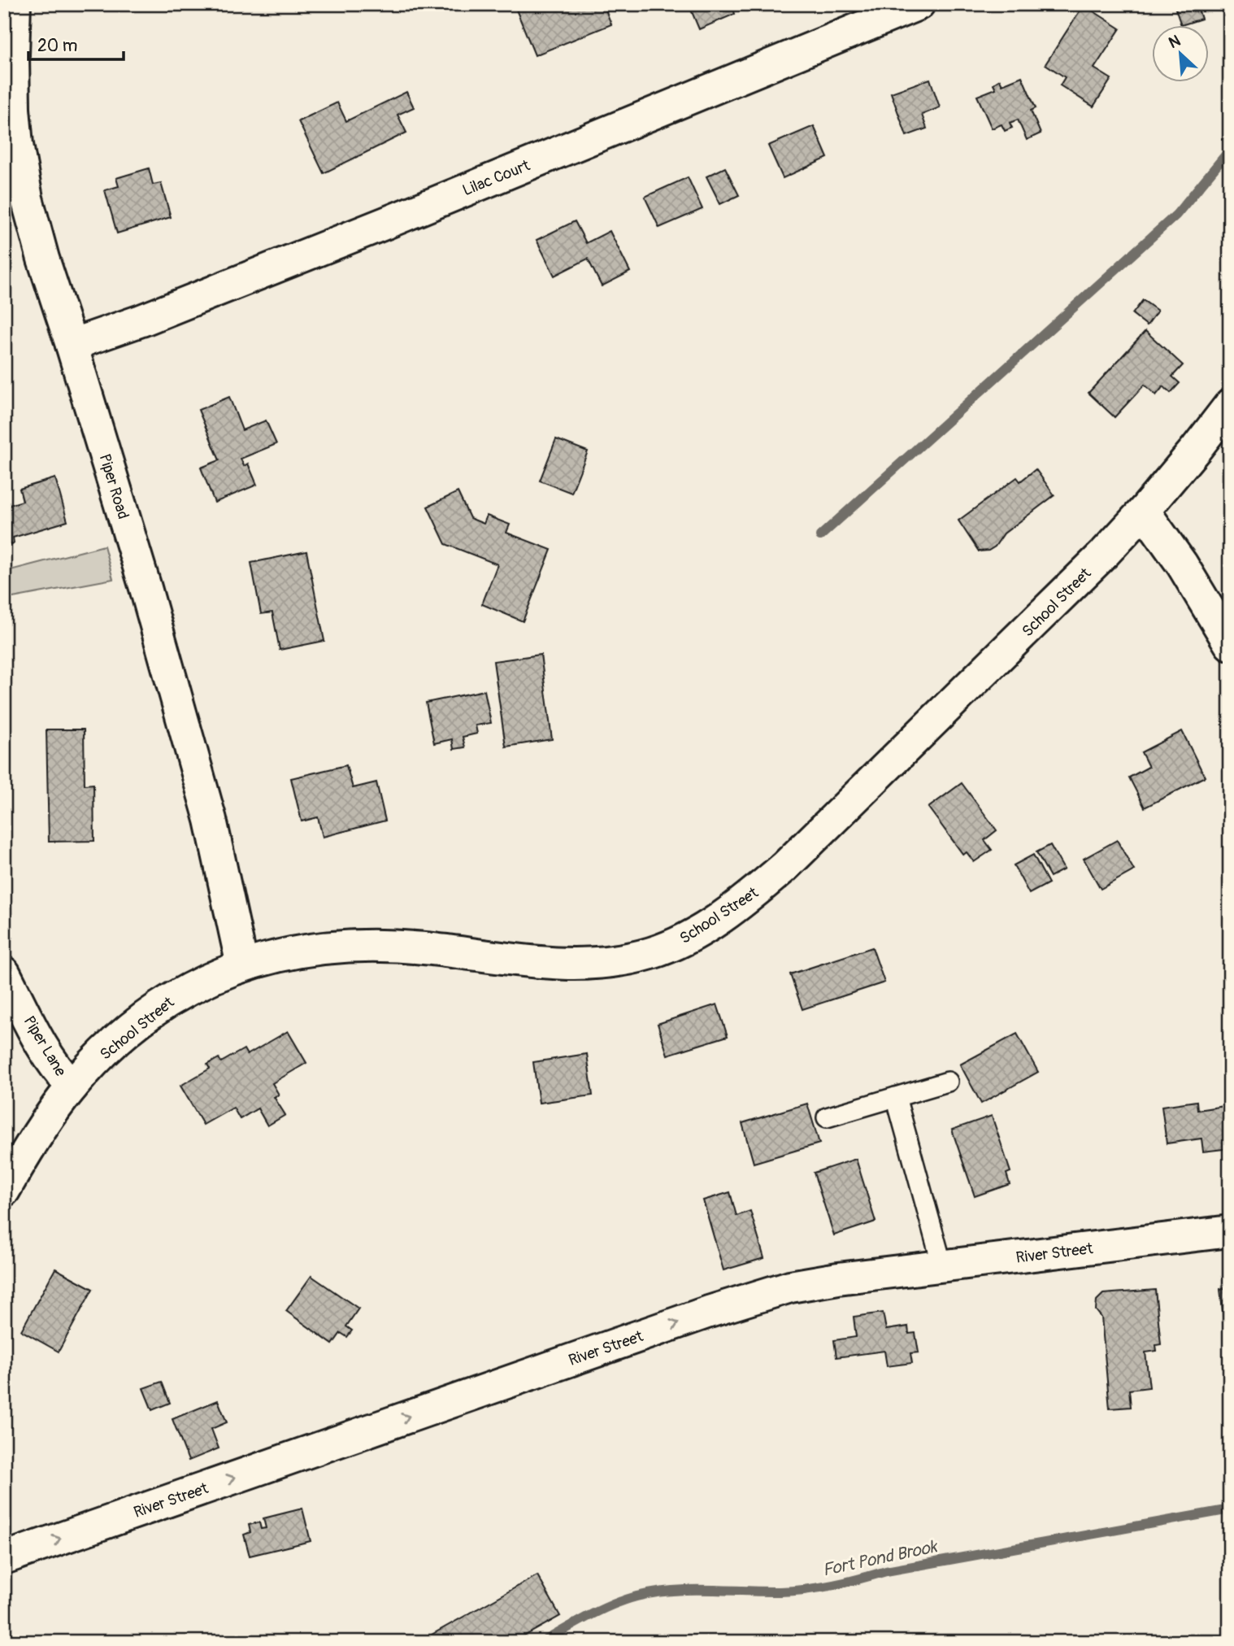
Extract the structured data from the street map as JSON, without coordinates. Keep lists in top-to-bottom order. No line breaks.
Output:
{"streets":{"street":["Lilac Court","Piper Road","School Street","Piper Lane","River Street"]},"crossings":[["Lilac Court","Piper Road"],["Piper Road","School Street"],["School Street","Piper Lane"]],"one_way":["River Street"],"water":["Fort Pond Brook"],"scale_bar":"20 m","north":"top left"}
